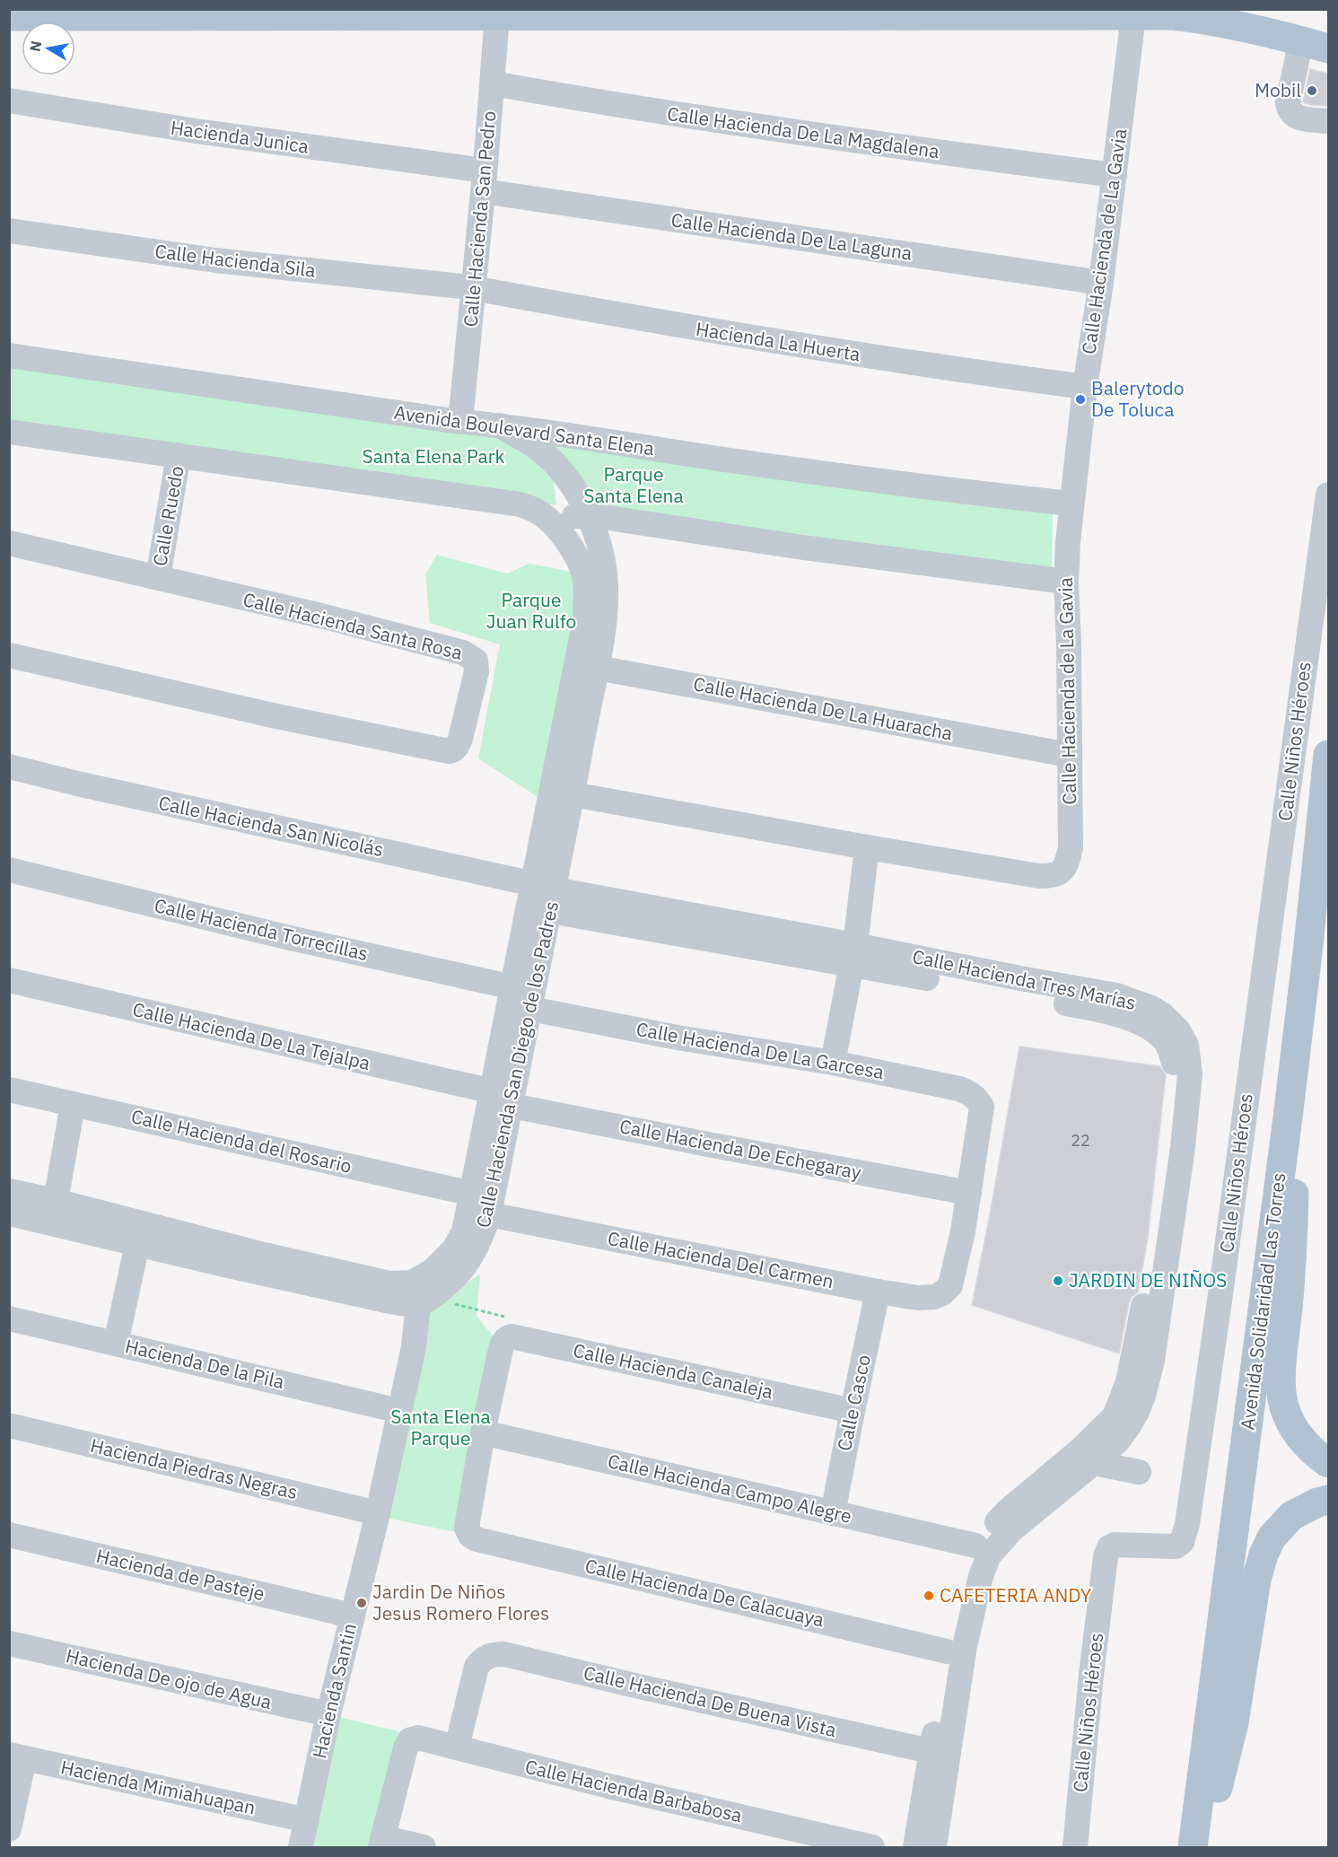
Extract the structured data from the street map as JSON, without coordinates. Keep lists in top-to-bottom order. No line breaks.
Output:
{"streets":{"main road":["Avenida Solidaridad Las Torres"],"street":["Calle Hacienda De La Magdalena","Hacienda Junica","Calle Hacienda San Pedro","Calle Hacienda De La Laguna","Calle Hacienda de La Gavia","Calle Hacienda Sila","Hacienda La Huerta","Avenida Boulevard Santa Elena","Calle Ruedo","Calle Hacienda Santa Rosa","Calle Hacienda De La Huaracha","Calle Niños Héroes","Calle Hacienda San Nicolás","Calle Hacienda Torrecillas","Calle Hacienda Tres Marías","Calle Hacienda De La Tejalpa","Calle Hacienda De La Garcesa","Calle Hacienda San Diego de los Padres","Calle Hacienda del Rosario","Calle Hacienda De Echegaray","Calle Hacienda Del Carmen","Hacienda De la Pila","Calle Hacienda Canaleja","Calle Casco","Hacienda Piedras Negras","Calle Hacienda Campo Alegre","Hacienda de Pasteje","Calle Hacienda De Calacuaya","Hacienda De ojo de Agua","Hacienda Santin","Calle Hacienda De Buena Vista","Hacienda Mimiahuapan","Calle Hacienda Barbabosa"]},"crossings":[["Calle Hacienda De La Magdalena","Calle Hacienda San Pedro"],["Calle Hacienda De La Magdalena","Calle Hacienda de La Gavia"],["Hacienda Junica","Calle Hacienda San Pedro"],["Hacienda Junica","Calle Hacienda De La Laguna"],["Calle Hacienda San Pedro","Calle Hacienda De La Laguna"],["Calle Hacienda San Pedro","Calle Hacienda Sila"],["Calle Hacienda San Pedro","Hacienda La Huerta"],["Calle Hacienda San Pedro","Avenida Boulevard Santa Elena"],["Calle Hacienda De La Laguna","Calle Hacienda de La Gavia"],["Calle Hacienda de La Gavia","Hacienda La Huerta"],["Calle Hacienda de La Gavia","Avenida Boulevard Santa Elena"],["Calle Hacienda de La Gavia","Calle Hacienda De La Huaracha"],["Calle Hacienda de La Gavia","Calle Hacienda San Diego de los Padres"],["Calle Hacienda Sila","Hacienda La Huerta"],["Avenida Boulevard Santa Elena","Calle Hacienda San Diego de los Padres"],["Calle Ruedo","Calle Hacienda Santa Rosa"],["Calle Hacienda De La Huaracha","Calle Hacienda San Diego de los Padres"],["Calle Hacienda San Nicolás","Calle Hacienda Tres Marías"],["Calle Hacienda San Nicolás","Calle Hacienda San Diego de los Padres"],["Calle Hacienda Torrecillas","Calle Hacienda San Diego de los Padres"],["Calle Hacienda Tres Marías","Calle Hacienda San Diego de los Padres"],["Calle Hacienda Tres Marías","Calle Hacienda Campo Alegre"],["Calle Hacienda Tres Marías","Calle Hacienda De Calacuaya"],["Calle Hacienda Tres Marías","Calle Hacienda De Buena Vista"],["Calle Hacienda De La Tejalpa","Calle Hacienda San Diego de los Padres"],["Calle Hacienda De La Tejalpa","Calle Hacienda De Echegaray"],["Calle Hacienda De La Garcesa","Calle Hacienda San Diego de los Padres"],["Calle Hacienda De La Garcesa","Calle Hacienda De Echegaray"],["Calle Hacienda De La Garcesa","Calle Hacienda Del Carmen"],["Calle Hacienda San Diego de los Padres","Calle Hacienda del Rosario"],["Calle Hacienda San Diego de los Padres","Calle Hacienda De Echegaray"],["Calle Hacienda San Diego de los Padres","Calle Hacienda Del Carmen"],["Calle Hacienda San Diego de los Padres","Hacienda Santin"],["Calle Hacienda De Echegaray","Calle Hacienda Del Carmen"],["Calle Hacienda Del Carmen","Calle Casco"],["Hacienda De la Pila","Hacienda Santin"],["Calle Hacienda Canaleja","Calle Casco"],["Calle Casco","Calle Hacienda Campo Alegre"],["Hacienda Piedras Negras","Hacienda Santin"],["Calle Hacienda Campo Alegre","Calle Hacienda De Calacuaya"],["Hacienda de Pasteje","Hacienda Santin"],["Hacienda De ojo de Agua","Hacienda Santin"],["Hacienda Santin","Hacienda Mimiahuapan"],["Calle Hacienda De Buena Vista","Calle Hacienda Barbabosa"]],"parks":["Santa Elena Park","Parque Santa Elena","Parque Juan Rulfo","Santa Elena Parque"],"places":["Mobil","Balerytodo De Toluca","JARDIN DE NIÑOS","CAFETERIA ANDY","Jardin De Niños Jesus Romero Flores"],"house_numbers":["22"],"north":"left"}
